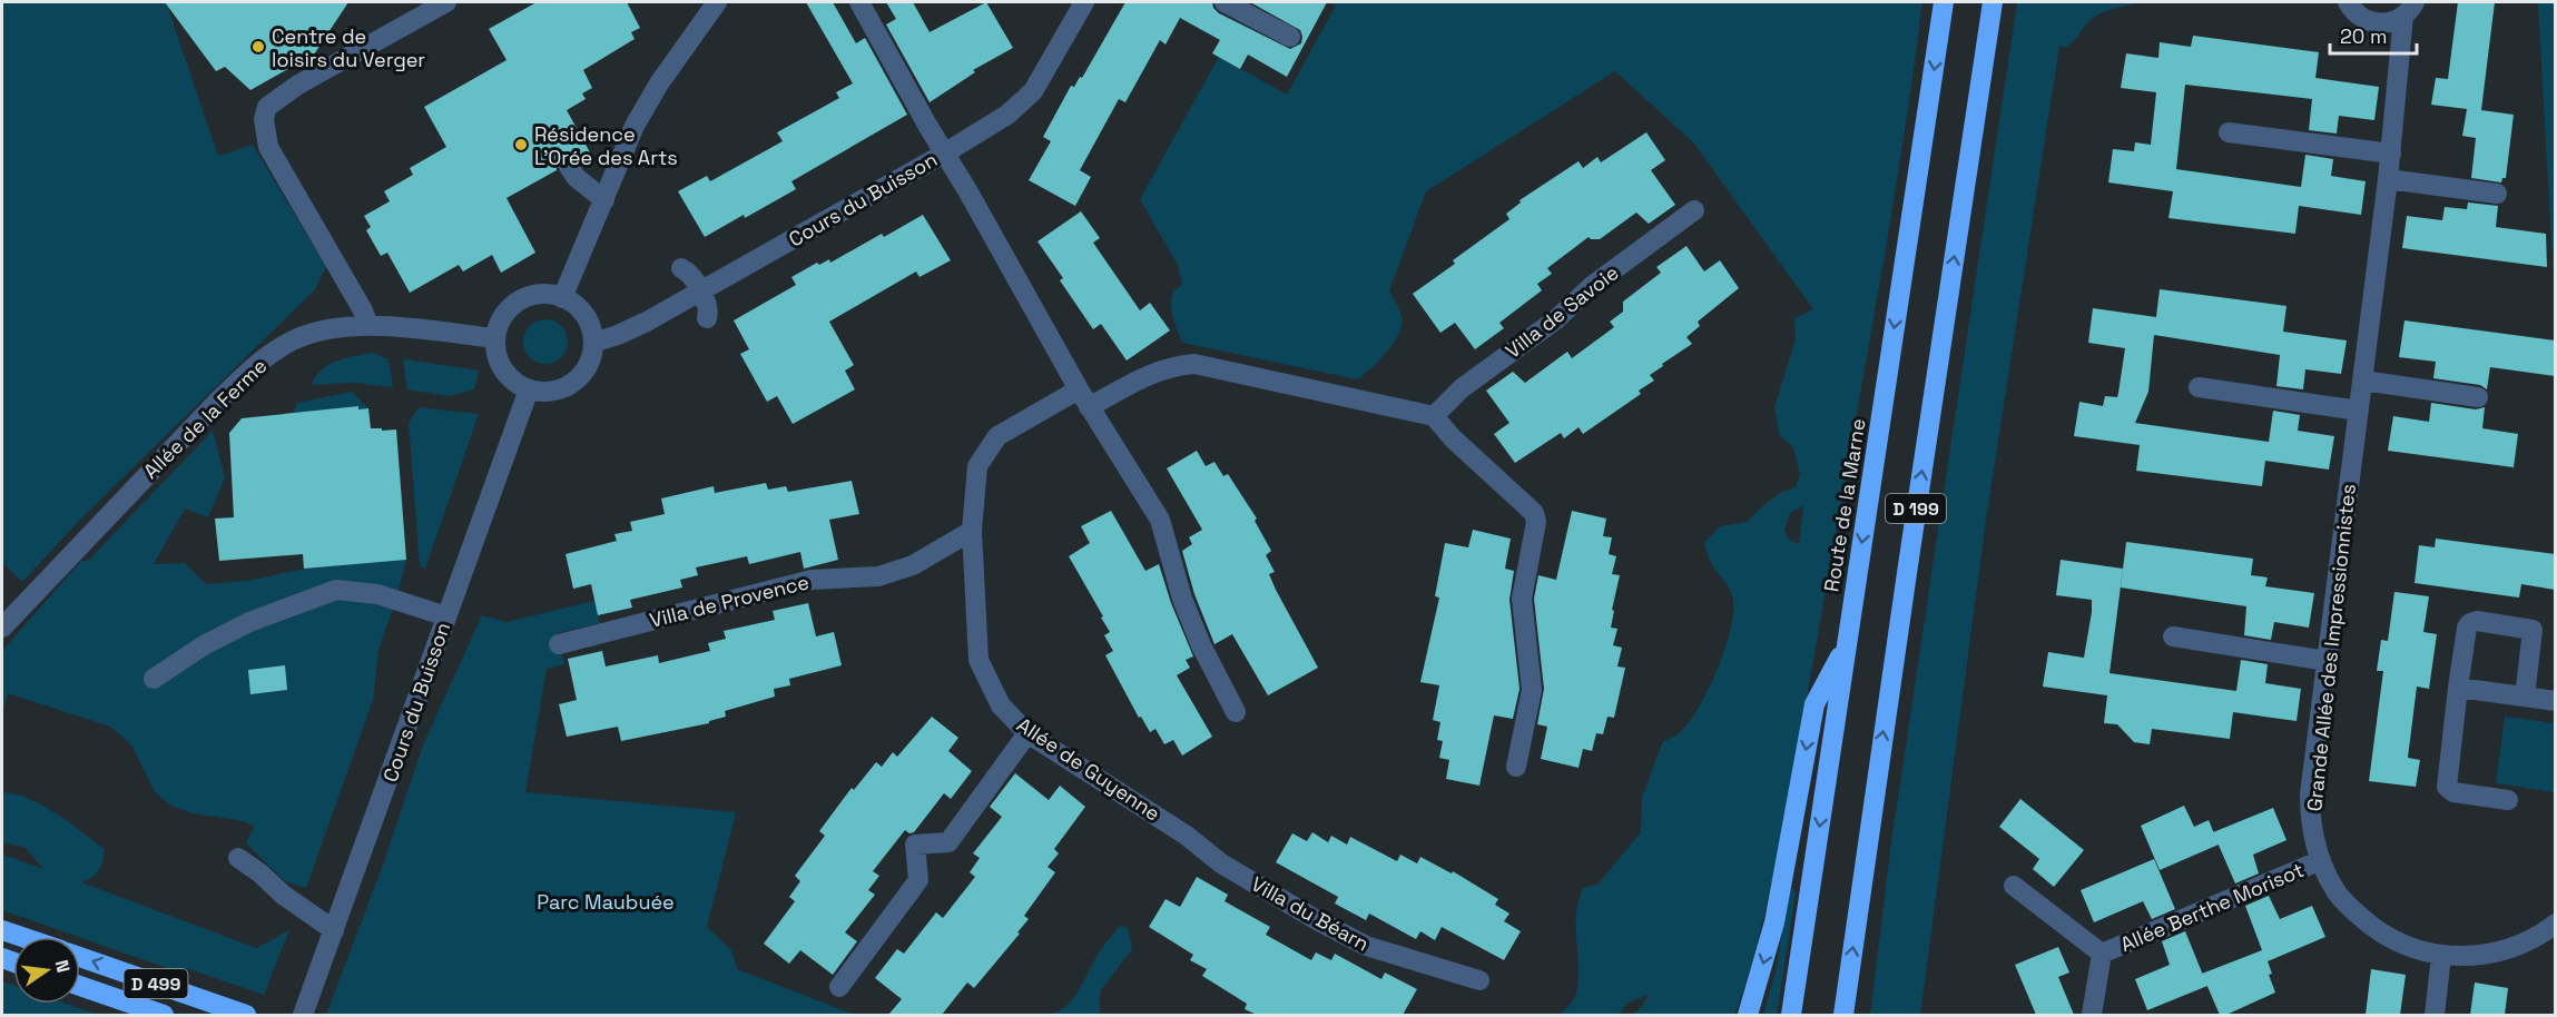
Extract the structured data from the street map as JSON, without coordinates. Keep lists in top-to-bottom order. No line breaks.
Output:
{"streets":{"highway":["Route de la Marne","D 199","D 499"],"street":["Cours du Buisson","Villa de Savoie","Allée de la Ferme","Villa de Provence","Grande Allée des Impressionnistes","Allée de Guyenne","Allée Berthe Morisot","Villa du Béarn"]},"crossings":[["Cours du Buisson","Allée de la Ferme"],["Villa de Provence","Allée de Guyenne"],["Grande Allée des Impressionnistes","Allée Berthe Morisot"],["Allée de Guyenne","Villa du Béarn"]],"parks":["Parc Maubuée"],"places":["Centre de loisirs du Verger","Résidence L’Orée des Arts"],"scale_bar":"20 m","north":"right"}
